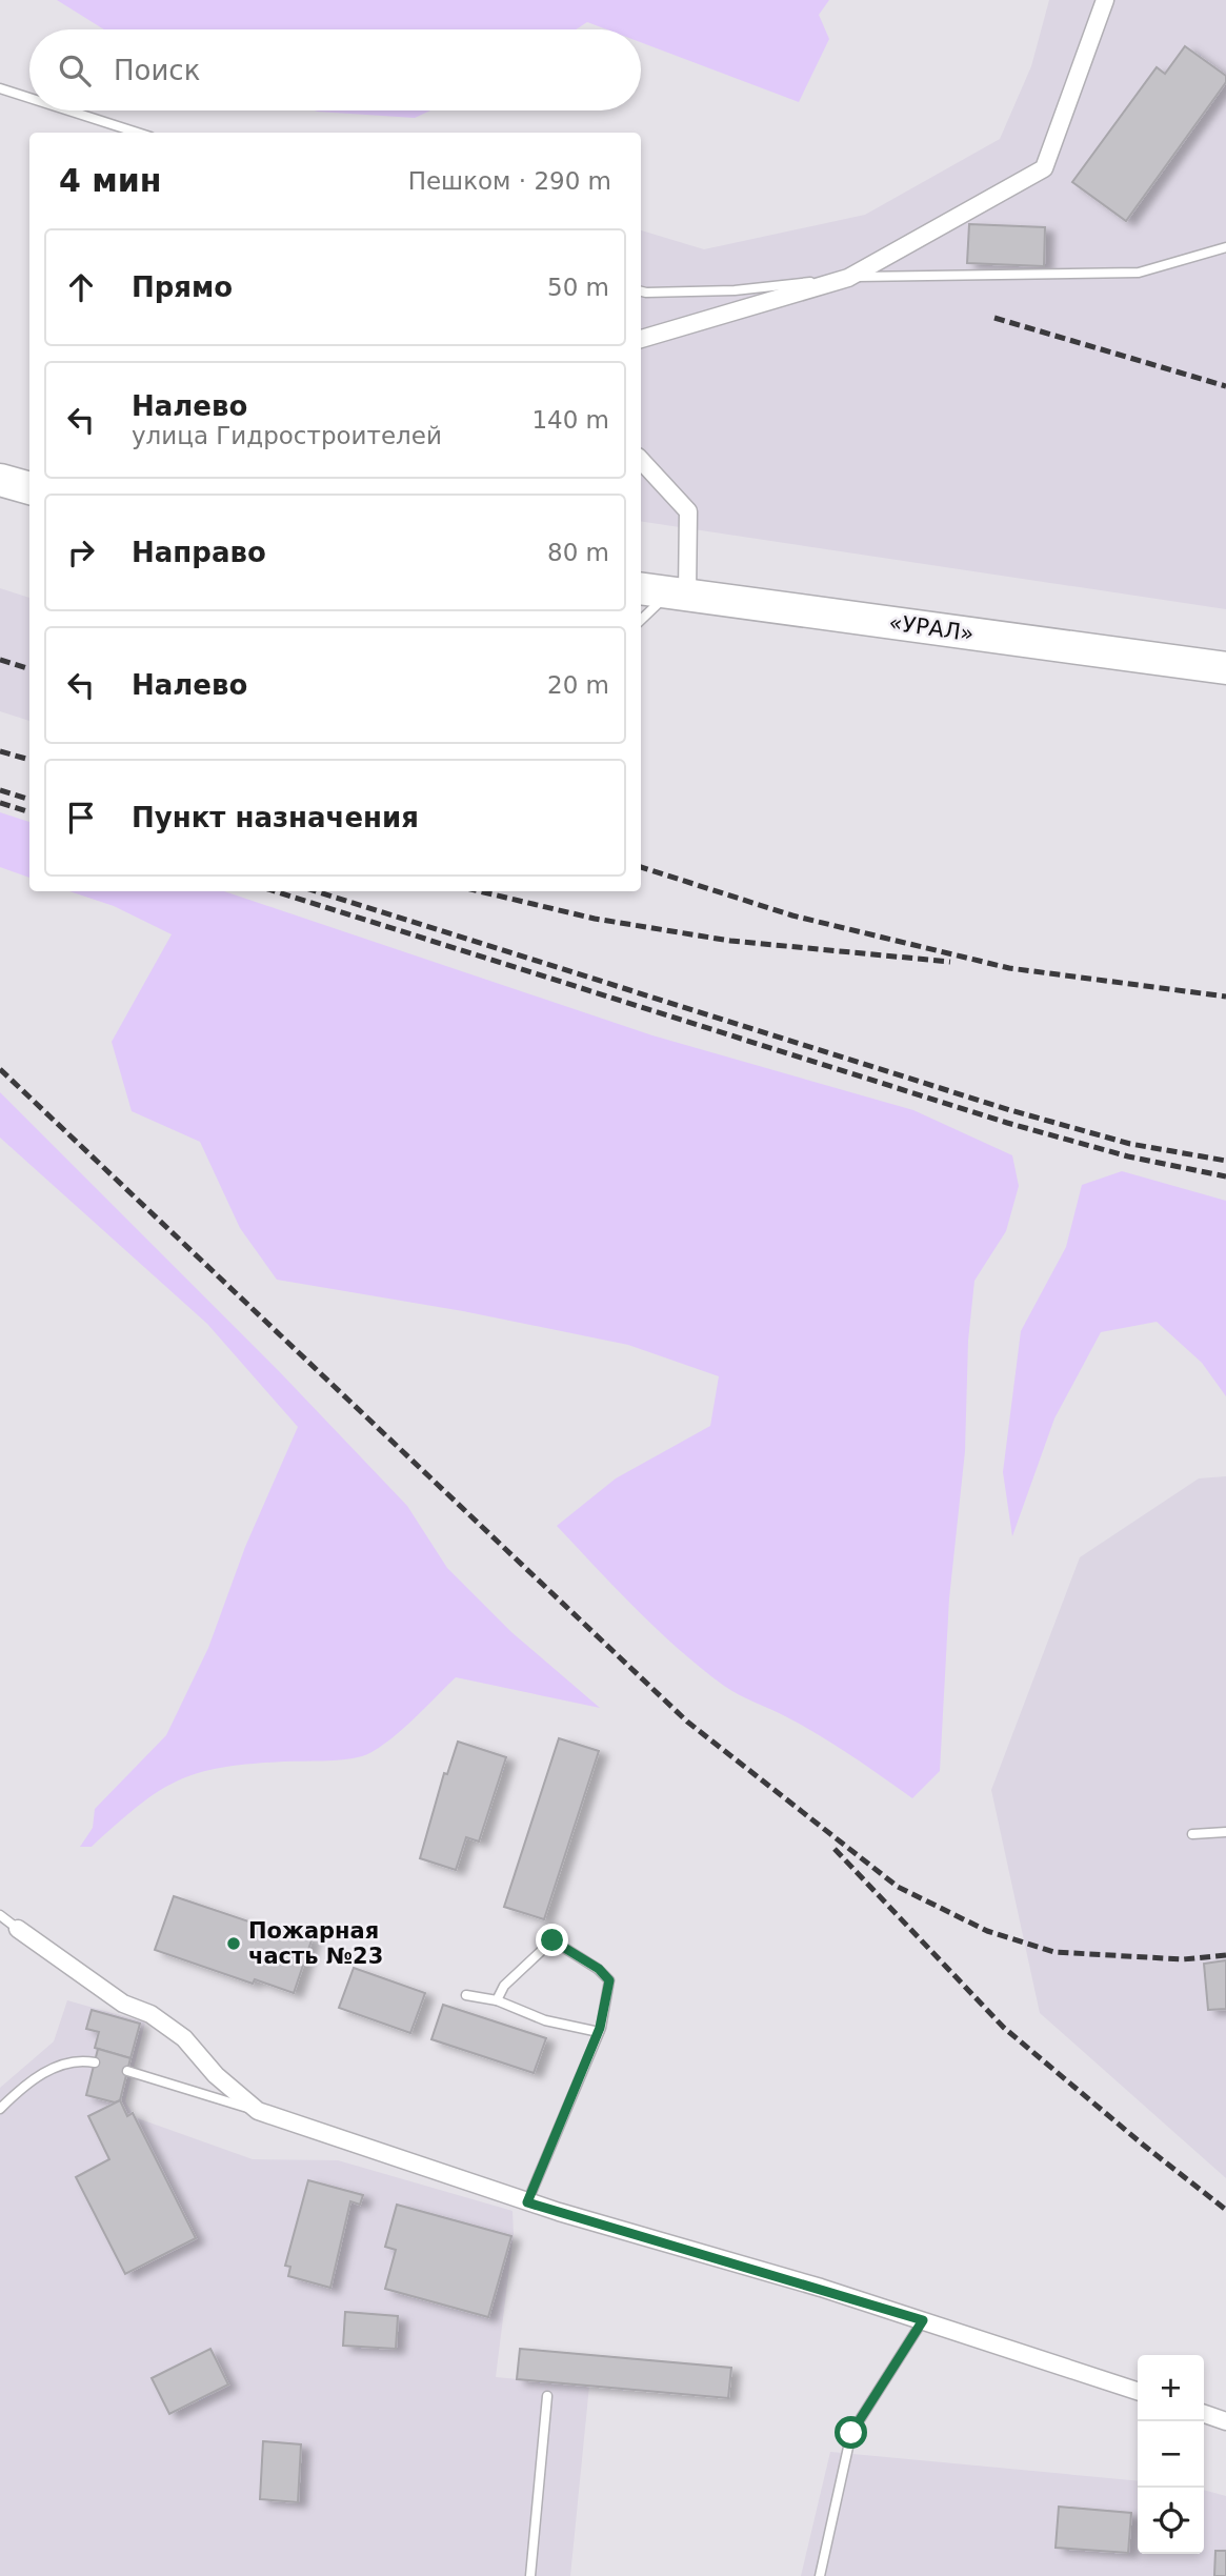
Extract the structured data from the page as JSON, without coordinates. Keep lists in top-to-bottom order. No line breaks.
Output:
{"streets":{"highway":["«УРАЛ»"]},"places":["Пожарная часть №23"],"page":{"search":"Поиск","heading":["4 мин","Пешком · 290 m"],"list":[["Прямо","50 m"],["Налево","улица Гидростроителей","140 m"],["Направо","80 m"],["Налево","20 m"],"Пункт назначения"],"map_buttons":["+","−"]}}
